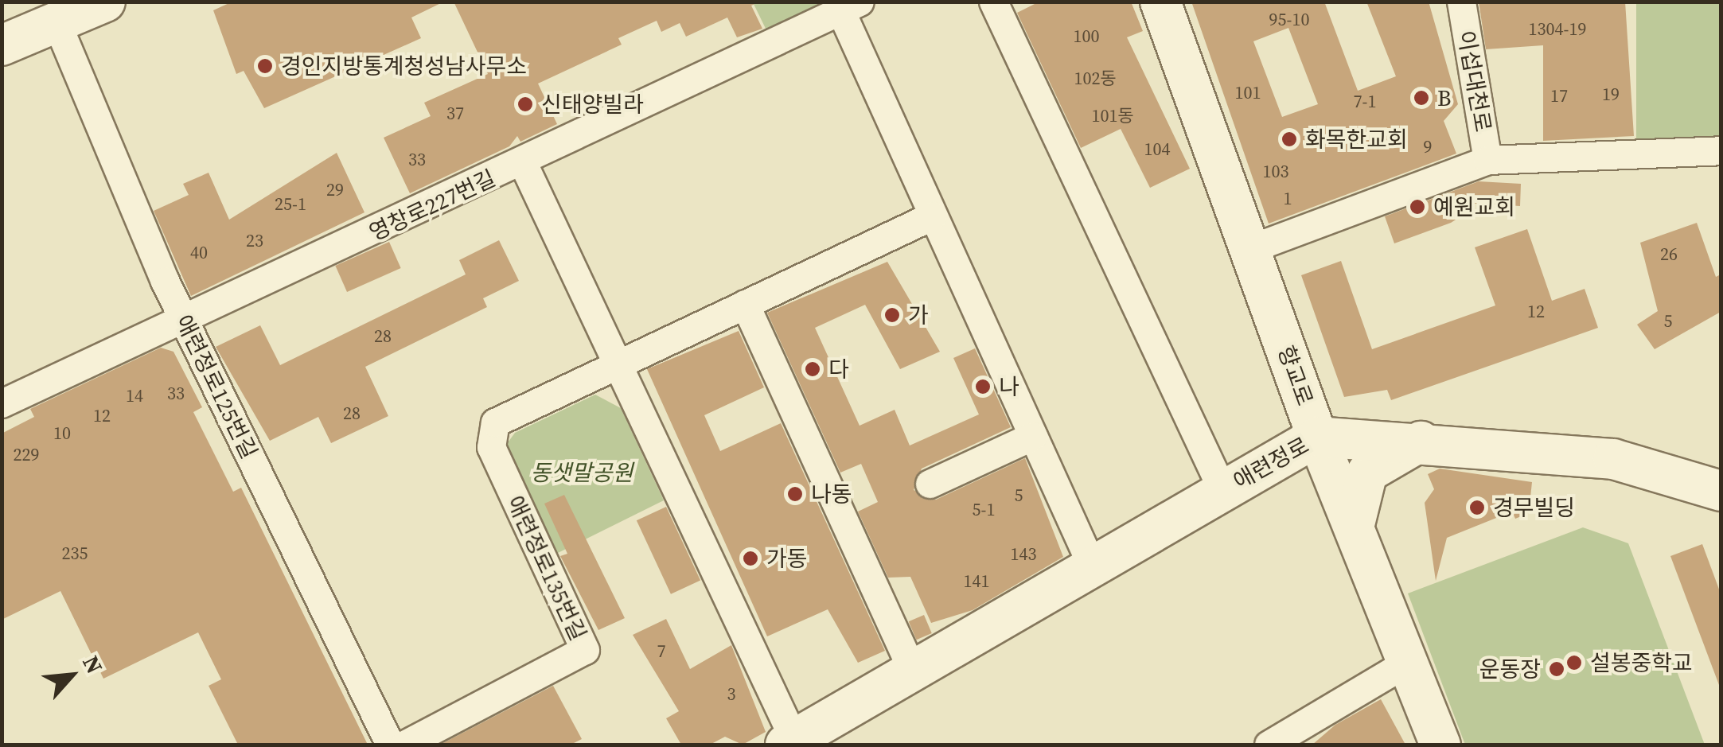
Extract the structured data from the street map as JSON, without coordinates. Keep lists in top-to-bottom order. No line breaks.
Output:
{"streets":{"street":["이섭대천로","영창로227번길","향교로","애련정로125번길","애련정로","애련정로135번길"]},"crossings":[["영창로227번길","애련정로125번길"],["향교로","애련정로"]],"parks":["동샛말공원"],"places":["경인지방통계청성남사무소","B","신태양빌라","화목한교회","예원교회","가","다","나","나동","경무빌딩","가동","설봉중학교","운동장"],"house_numbers":["95-10","1304-19","100","102동","101","19","17","7-1","37","101동","9","104","33","103","29","1","25-1","23","40","26","12","5","28","33","14","28","12","10","229","5","5-1","235","143","141","7","3"],"north":"top right"}
